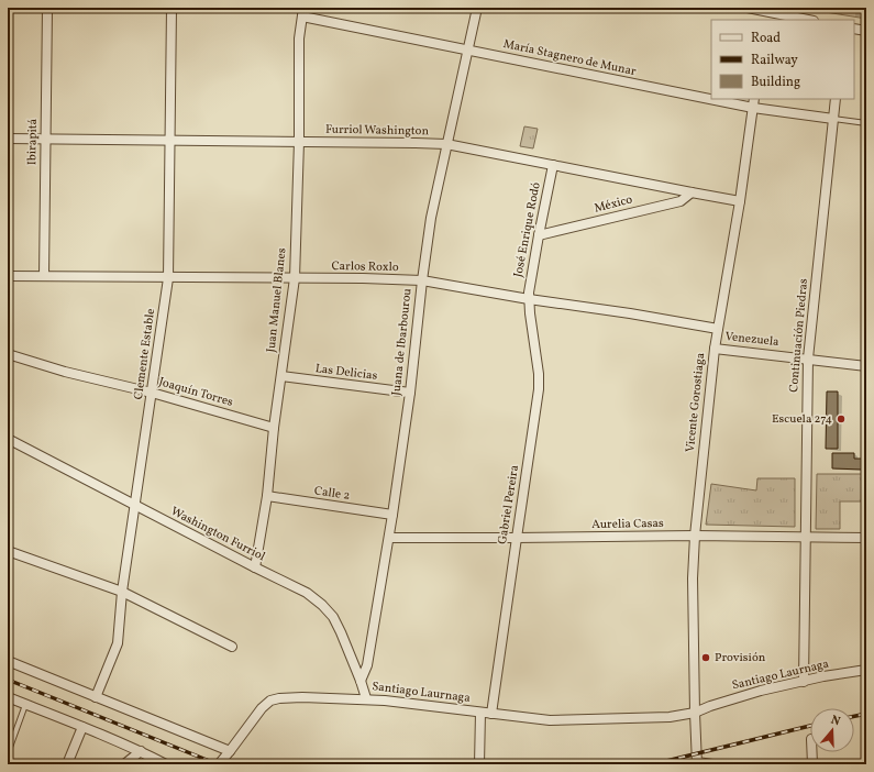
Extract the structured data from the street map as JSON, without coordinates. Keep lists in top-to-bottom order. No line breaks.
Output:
{"streets":{"street":["María Stagnero de Munar","Furriol Washington","Ibirapitá","México","José Enrique Rodó","Carlos Roxlo","Juan Manuel Blanes","Continuación Piedras","Venezuela","Juana de Ibarbourou","Clemente Estable","Las Delicias","Joaquín Torres","Vicente Gorostiaga","Calle 2","Gabriel Pereira","Aurelia Casas","Washington Furriol","Santiago Laurnaga"]},"crossings":[["María Stagnero de Munar","Juan Manuel Blanes"],["María Stagnero de Munar","Continuación Piedras"],["María Stagnero de Munar","Juana de Ibarbourou"],["María Stagnero de Munar","Vicente Gorostiaga"],["Furriol Washington","Ibirapitá"],["Furriol Washington","México"],["Furriol Washington","José Enrique Rodó"],["Furriol Washington","Juan Manuel Blanes"],["Furriol Washington","Juana de Ibarbourou"],["Furriol Washington","Clemente Estable"],["Furriol Washington","Vicente Gorostiaga"],["Ibirapitá","Carlos Roxlo"],["México","José Enrique Rodó"],["José Enrique Rodó","Carlos Roxlo"],["José Enrique Rodó","Gabriel Pereira"],["Carlos Roxlo","Juan Manuel Blanes"],["Carlos Roxlo","Juana de Ibarbourou"],["Carlos Roxlo","Clemente Estable"],["Carlos Roxlo","Vicente Gorostiaga"],["Carlos Roxlo","Gabriel Pereira"],["Juan Manuel Blanes","Las Delicias"],["Juan Manuel Blanes","Joaquín Torres"],["Juan Manuel Blanes","Calle 2"],["Juan Manuel Blanes","Washington Furriol"],["Continuación Piedras","Venezuela"],["Continuación Piedras","Aurelia Casas"],["Continuación Piedras","Santiago Laurnaga"],["Venezuela","Vicente Gorostiaga"],["Juana de Ibarbourou","Las Delicias"],["Juana de Ibarbourou","Calle 2"],["Juana de Ibarbourou","Aurelia Casas"],["Juana de Ibarbourou","Washington Furriol"],["Clemente Estable","Joaquín Torres"],["Clemente Estable","Washington Furriol"],["Vicente Gorostiaga","Aurelia Casas"],["Vicente Gorostiaga","Santiago Laurnaga"],["Gabriel Pereira","Aurelia Casas"],["Gabriel Pereira","Santiago Laurnaga"],["Washington Furriol","Santiago Laurnaga"]],"places":["Escuela 274","Provisión"],"legend":["Road","Railway","Building"],"north":"top"}
